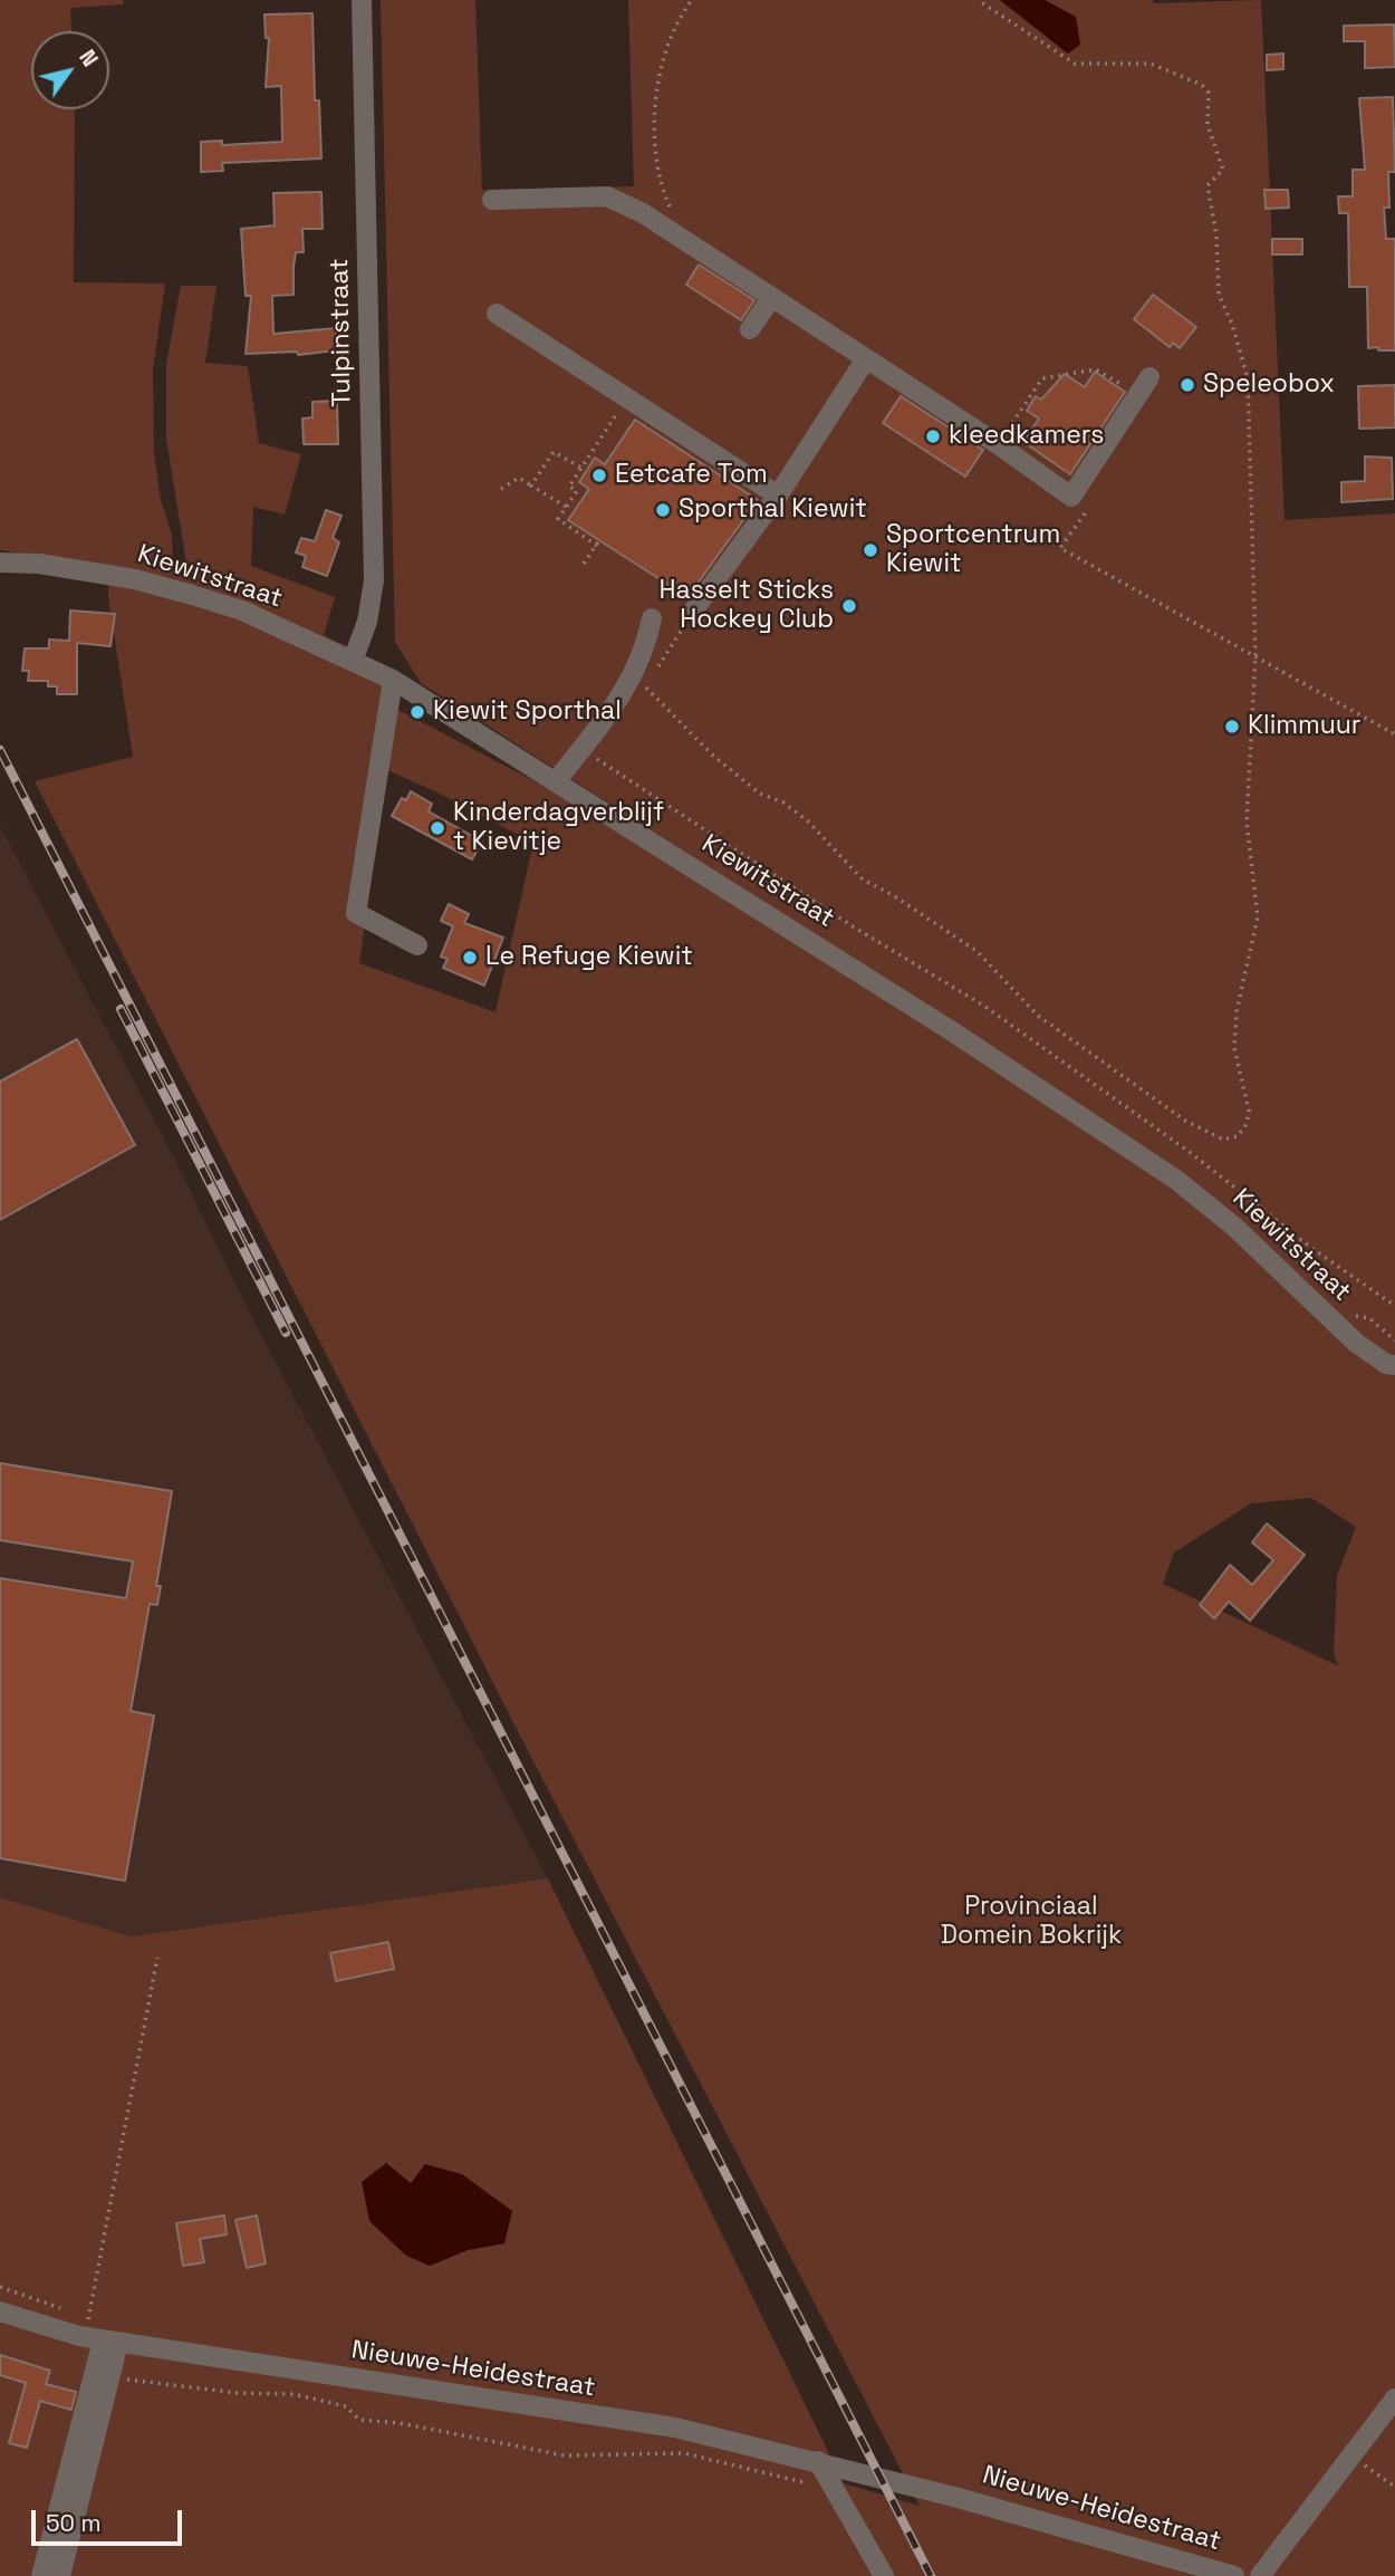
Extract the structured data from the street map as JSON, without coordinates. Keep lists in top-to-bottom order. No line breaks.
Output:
{"streets":{"street":["Tulpinstraat","Kiewitstraat","Nieuwe-Heidestraat"]},"crossings":[["Tulpinstraat","Kiewitstraat"]],"parks":["Provinciaal Domein Bokrijk"],"places":["Speleobox","kleedkamers","Eetcafe Tom","Sporthal Kiewit","Sportcentrum Kiewit","Hasselt Sticks Hockey Club","Kiewit Sporthal","Klimmuur","Kinderdagverblijf t Kievitje","Le Refuge Kiewit"],"scale_bar":"50 m","north":"top right"}
